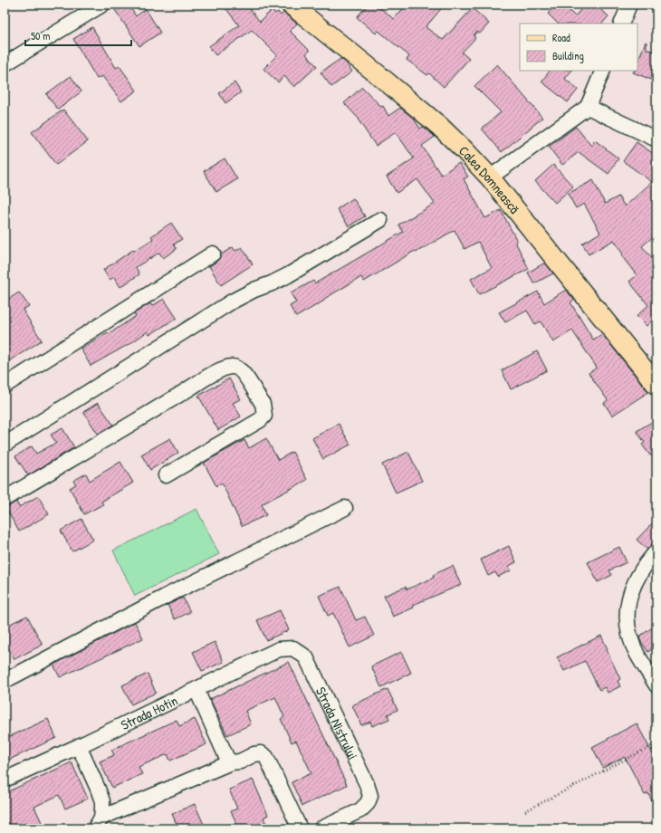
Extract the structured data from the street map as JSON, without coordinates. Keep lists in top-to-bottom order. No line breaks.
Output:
{"streets":{"main road":["Calea Domnească"],"street":["Strada Hotin","Strada Nistrului"]},"crossings":[["Strada Hotin","Strada Nistrului"]],"legend":["Road","Building"],"scale_bar":"50 m"}
